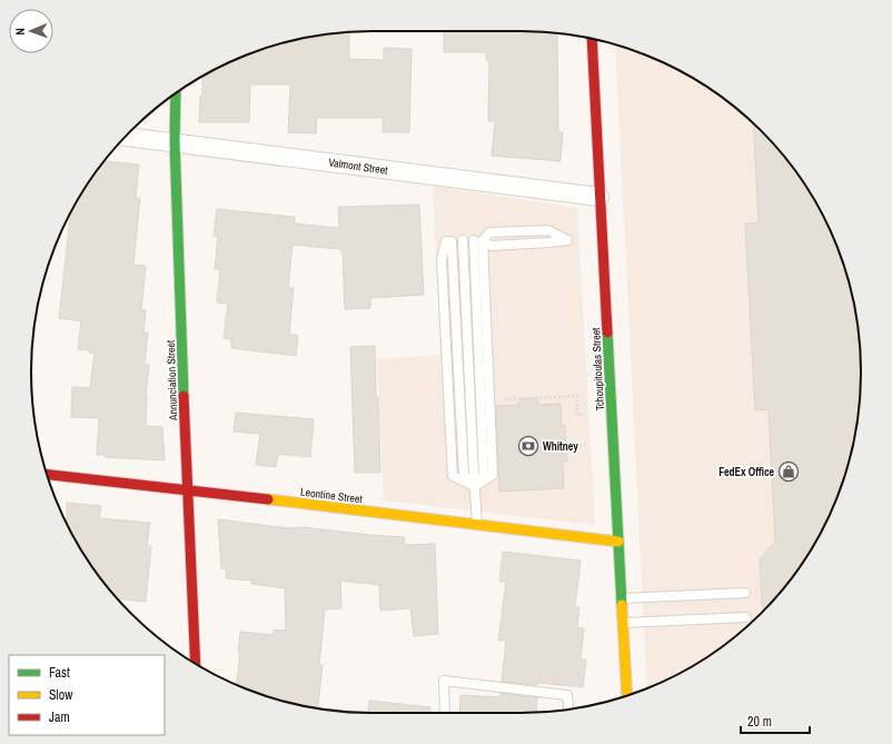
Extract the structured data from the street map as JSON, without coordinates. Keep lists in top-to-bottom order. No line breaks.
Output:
{"streets":{"street":["Valmont Street","Tchoupitoulas Street","Annunciation Street","Leontine Street"]},"crossings":[["Valmont Street","Tchoupitoulas Street"],["Valmont Street","Annunciation Street"],["Tchoupitoulas Street","Leontine Street"],["Annunciation Street","Leontine Street"]],"places":{"bank":["Whitney"],"shop":["FedEx Office"]},"legend":["Fast","Slow","Jam"],"scale_bar":"20 m","north":"left"}
